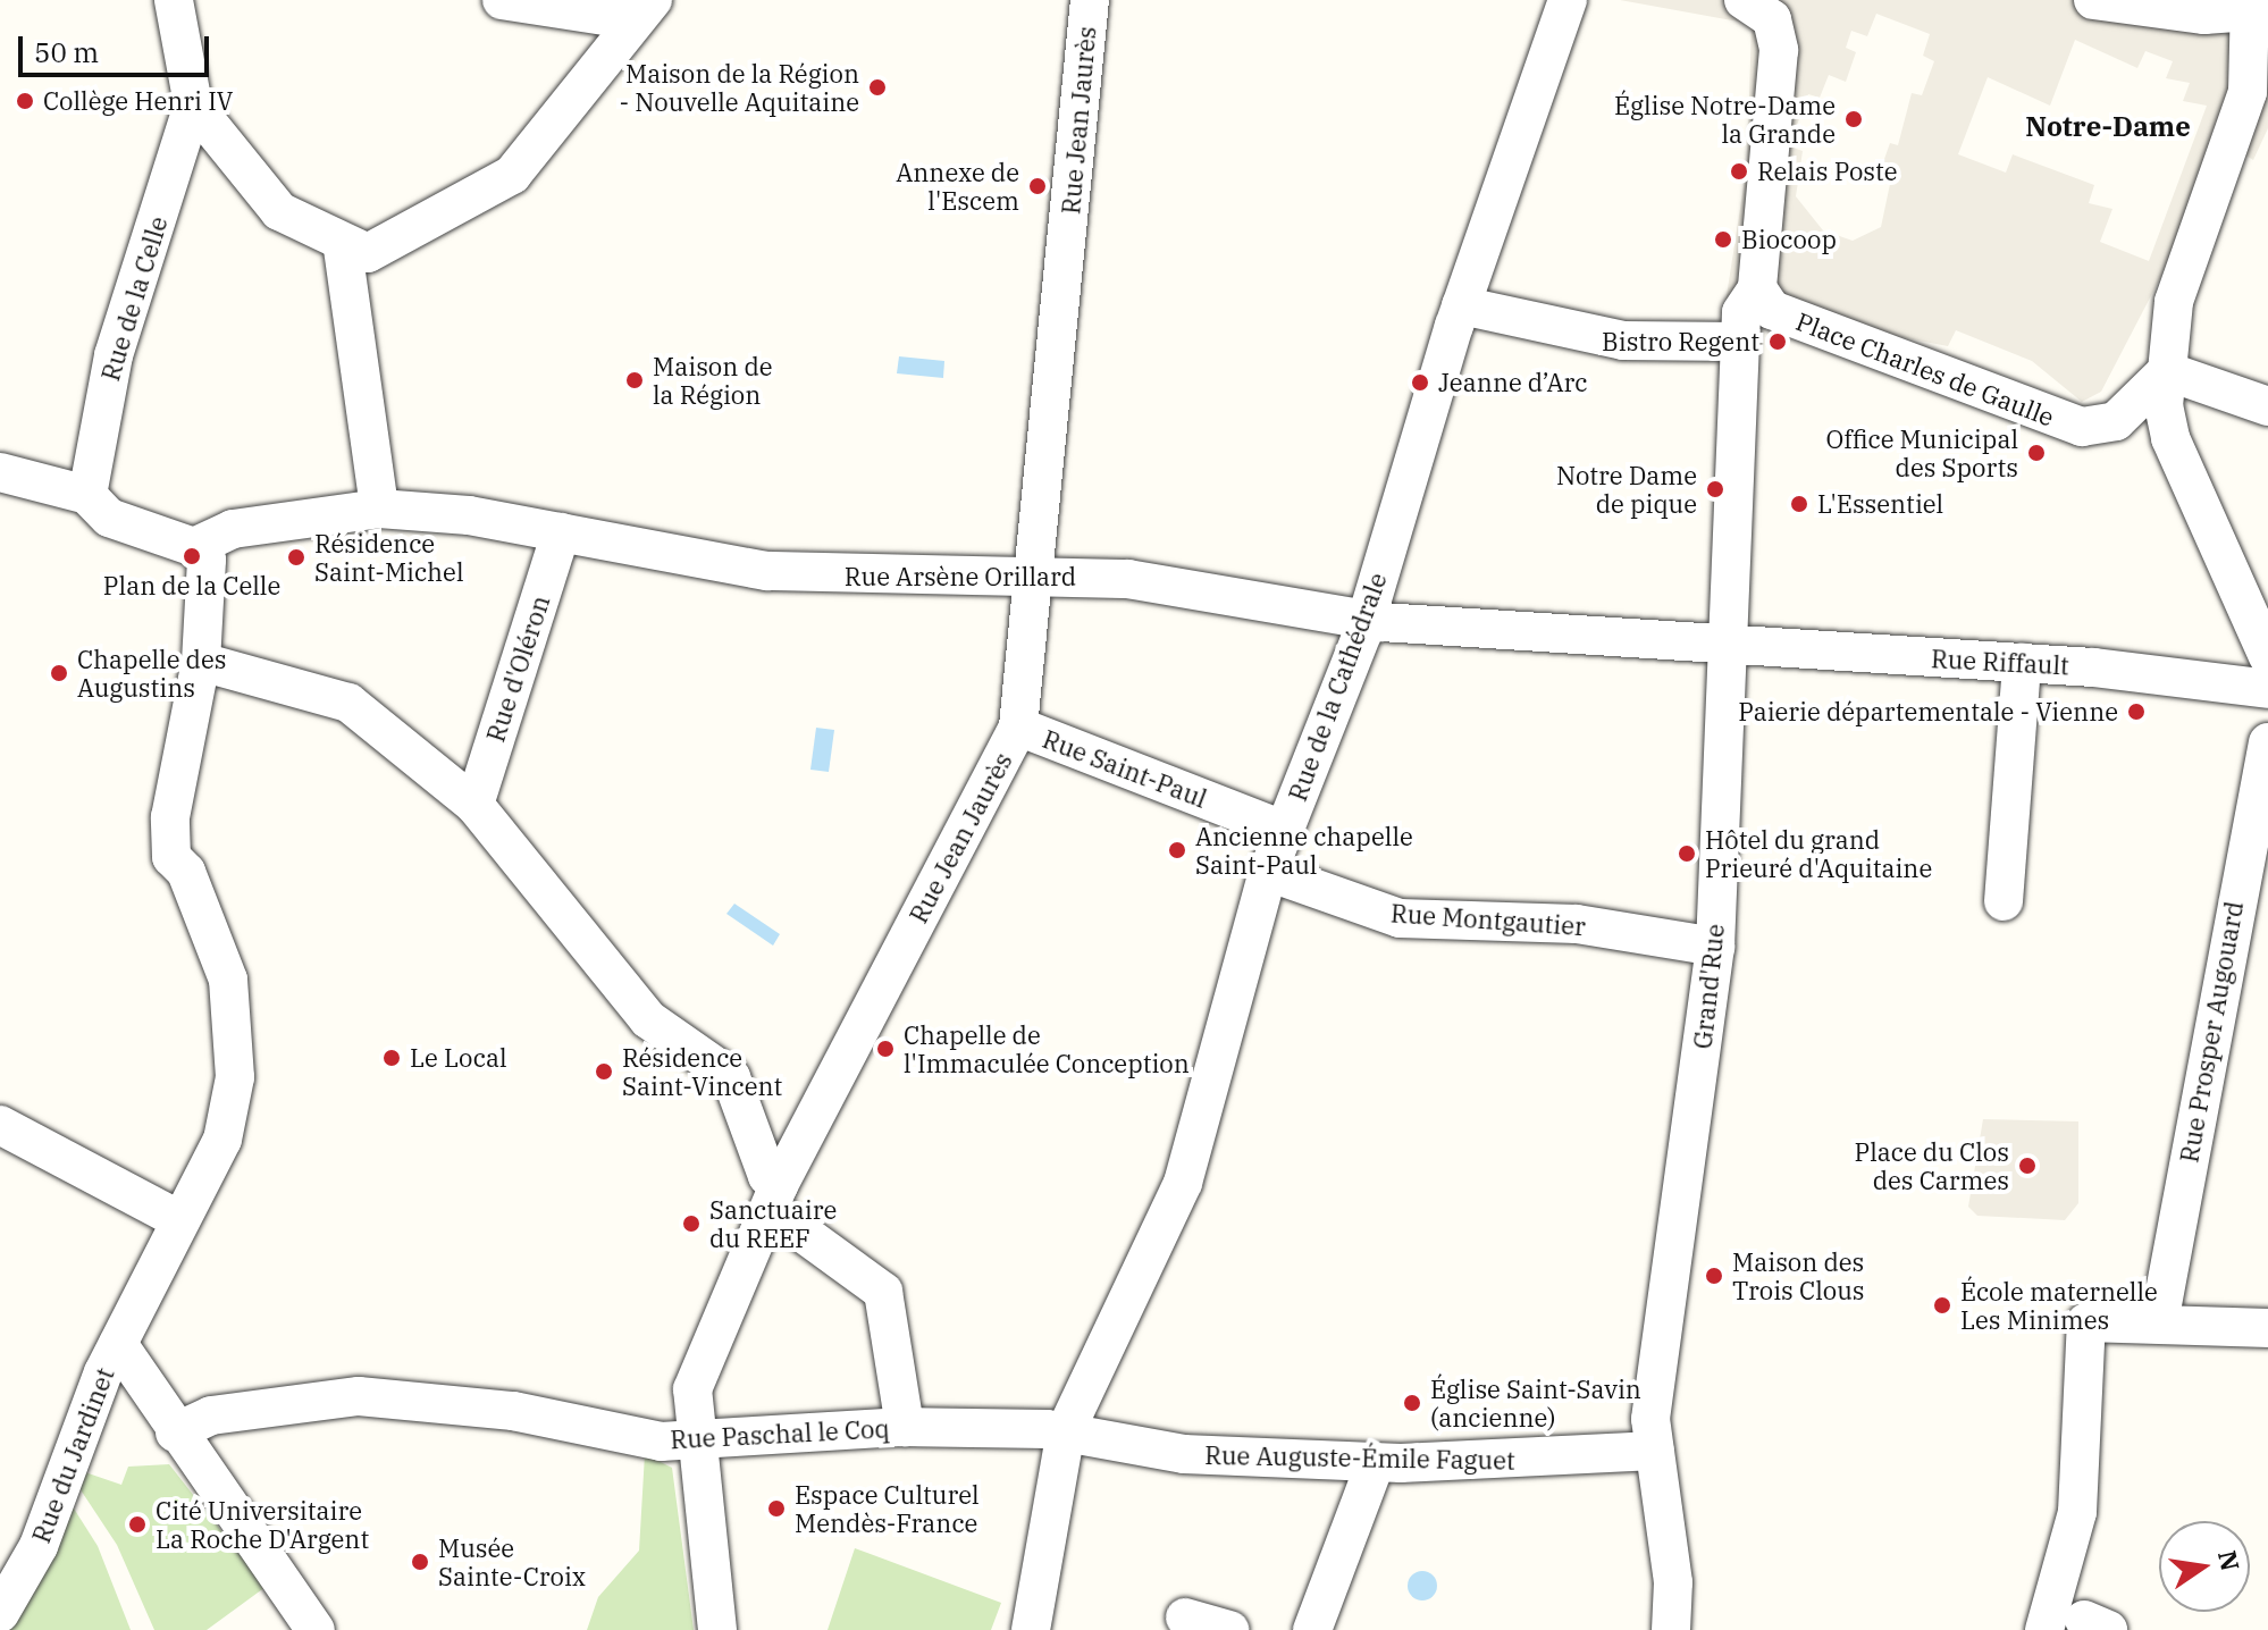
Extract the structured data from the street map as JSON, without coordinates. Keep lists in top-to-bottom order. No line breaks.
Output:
{"streets":{"street":["Rue Jean Jaurès","Rue de la Celle","Place Charles de Gaulle","Rue Arsène Orillard","Rue Riffault","Rue d'Oléron","Rue de la Cathédrale","Rue Saint-Paul","Rue Montgautier","Grand'Rue","Rue Prosper Augouard","Rue Paschal le Coq","Rue du Jardinet","Rue Auguste-Émile Faguet"]},"crossings":[["Rue Jean Jaurès","Rue Arsène Orillard"],["Rue Jean Jaurès","Rue Saint-Paul"],["Rue Jean Jaurès","Rue Paschal le Coq"],["Place Charles de Gaulle","Grand'Rue"],["Rue Arsène Orillard","Rue Riffault"],["Rue Arsène Orillard","Rue d'Oléron"],["Rue Arsène Orillard","Rue de la Cathédrale"],["Rue Arsène Orillard","Grand'Rue"],["Rue Arsène Orillard","Rue du Jardinet"],["Rue Riffault","Grand'Rue"],["Rue de la Cathédrale","Rue Saint-Paul"],["Rue de la Cathédrale","Rue Montgautier"],["Rue de la Cathédrale","Rue Paschal le Coq"],["Rue de la Cathédrale","Rue Auguste-Émile Faguet"],["Rue Montgautier","Grand'Rue"],["Grand'Rue","Rue Auguste-Émile Faguet"],["Rue Paschal le Coq","Rue Auguste-Émile Faguet"]],"districts":["Notre-Dame"],"places":["Maison de la Région - Nouvelle Aquitaine","Collège Henri IV","Église Notre-Dame la Grande","Relais Poste","Annexe de l'Escem","Biocoop","Bistro Regent","Maison de la Région","Jeanne d’Arc","Office Municipal des Sports","Notre Dame de pique","L'Essentiel","Plan de la Celle","Résidence Saint-Michel","Chapelle des Augustins","Paierie départementale - Vienne","Ancienne chapelle Saint-Paul","Hôtel du grand Prieuré d'Aquitaine","Chapelle de l'Immaculée Conception","Le Local","Résidence Saint-Vincent","Place du Clos des Carmes","Sanctuaire du REEF","Maison des Trois Clous","École maternelle Les Minimes","Église Saint-Savin (ancienne)","Espace Culturel Mendès-France","Cité Universitaire La Roche D'Argent","Musée Sainte-Croix"],"scale_bar":"50 m","north":"right"}
